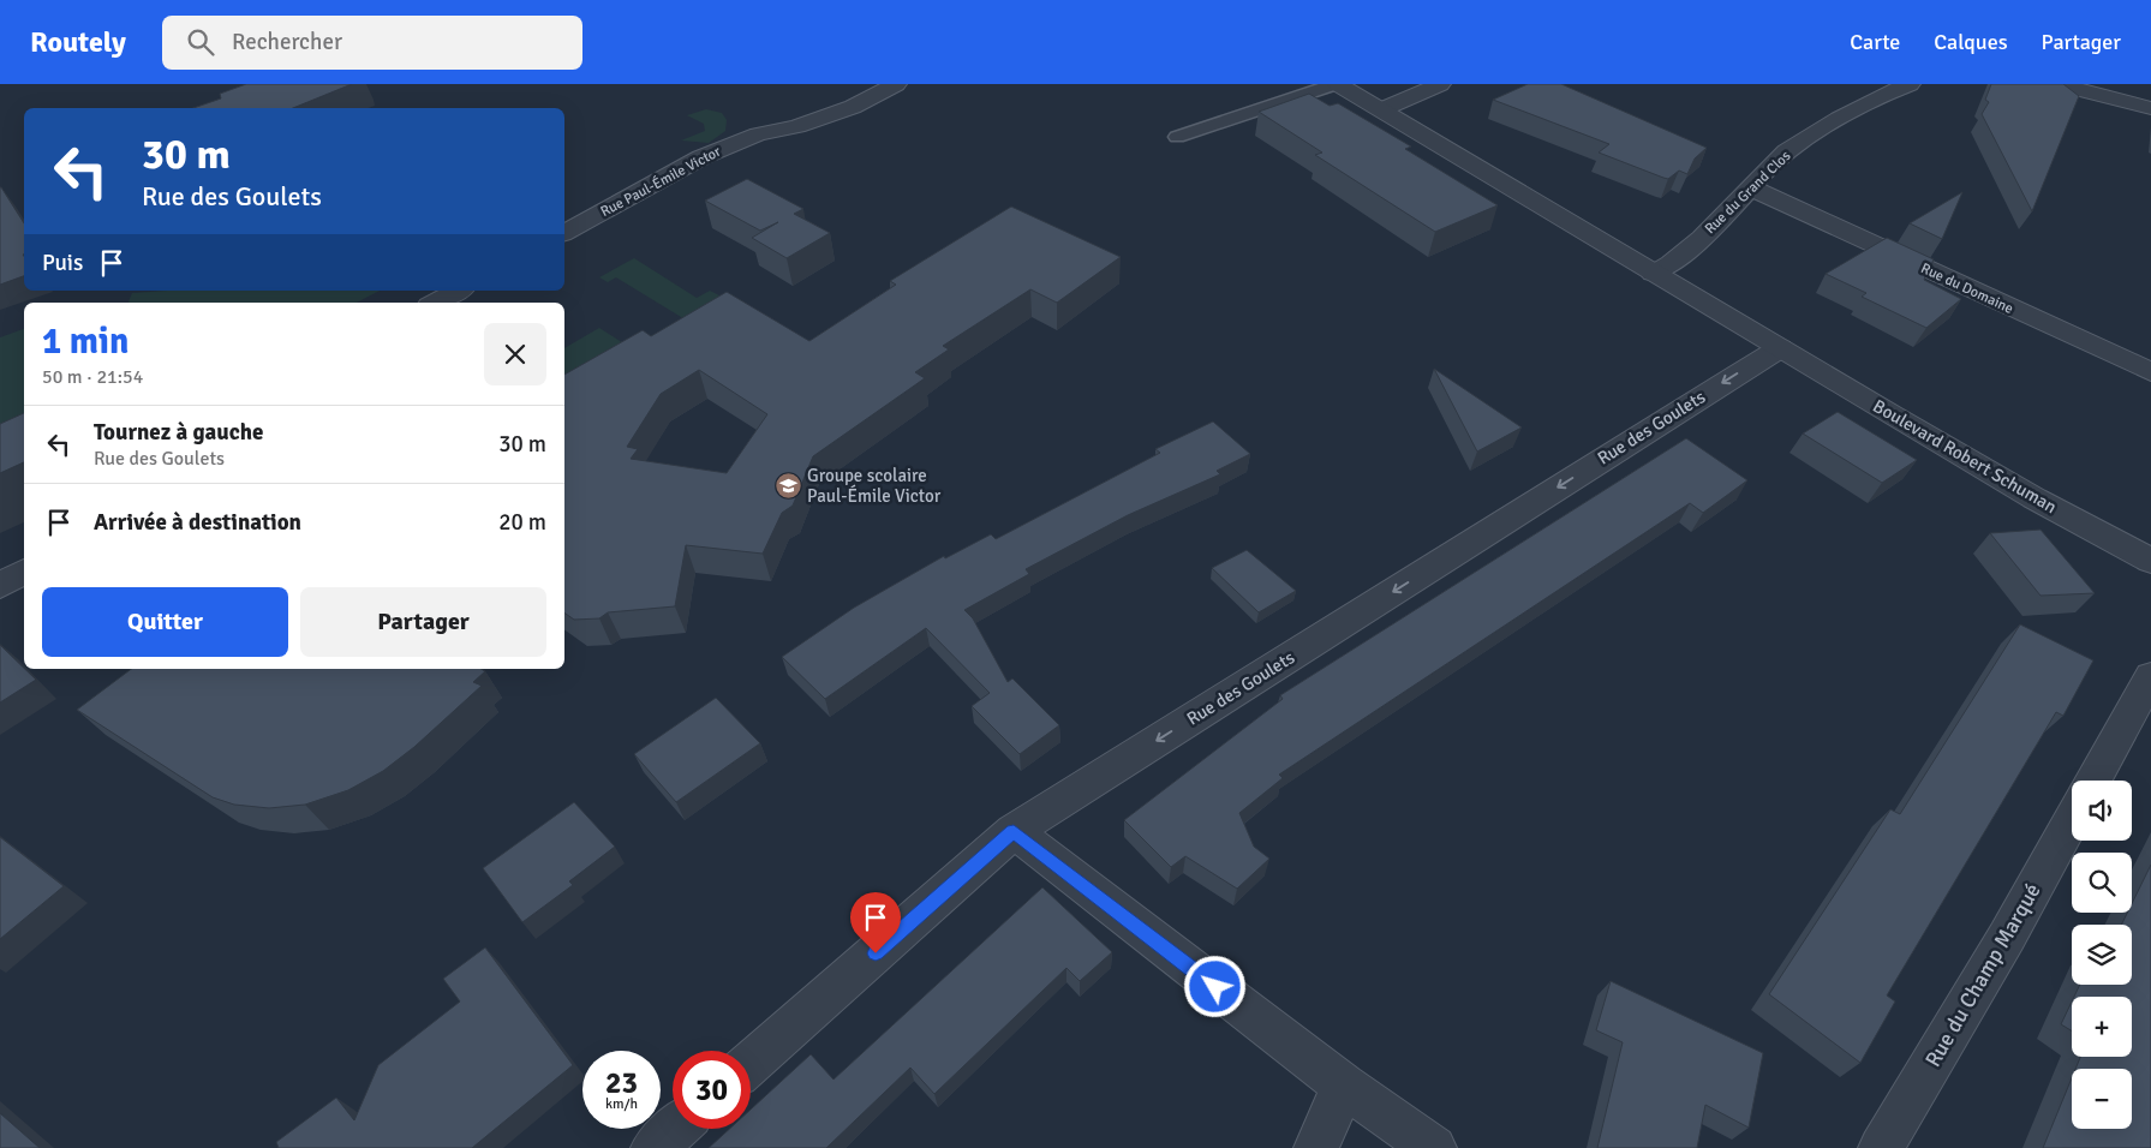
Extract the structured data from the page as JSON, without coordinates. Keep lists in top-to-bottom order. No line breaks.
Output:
{"streets":{"street":["Rue Paul-Émile Victor","Rue du Grand Clos","Rue du Domaine","Rue des Goulets","Boulevard Robert Schuman","Rue du Champ Marqué"]},"crossings":[["Rue du Grand Clos","Rue du Domaine"],["Rue du Grand Clos","Boulevard Robert Schuman"],["Rue des Goulets","Boulevard Robert Schuman"]],"one_way":["Rue des Goulets"],"places":{"school or university":["Groupe scolaire Paul-Émile Victor"]},"page":{"header":"Routely","search":"Rechercher","nav":["Carte","Calques","Partager"],"turn":["30 m","Rue des Goulets"],"then":"Puis","heading":["1 min","50 m · 21:54"],"list":[{"name":"Tournez à gauche","note":"Rue des Goulets","value":"30 m"},{"name":"Arrivée à destination","value":"20 m"}],"buttons":["Quitter","Partager"],"map_buttons":["+","−"],"speed":"23 km/h","limit":"30"}}
